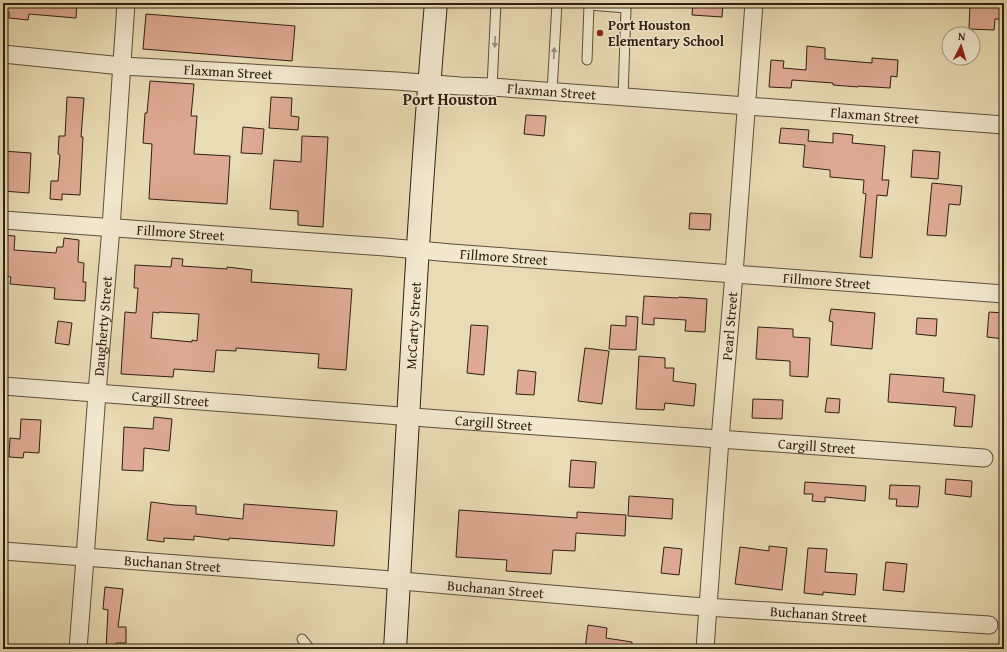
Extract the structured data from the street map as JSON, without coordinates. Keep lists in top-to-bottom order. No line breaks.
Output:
{"streets":{"main road":["McCarty Street"],"street":["Flaxman Street","Fillmore Street","Daugherty Street","Pearl Street","Cargill Street","Buchanan Street"]},"crossings":[["Flaxman Street","Daugherty Street"],["Flaxman Street","McCarty Street"],["Flaxman Street","Pearl Street"],["Fillmore Street","Daugherty Street"],["Fillmore Street","McCarty Street"],["Fillmore Street","Pearl Street"],["Daugherty Street","Cargill Street"],["Daugherty Street","Buchanan Street"],["McCarty Street","Cargill Street"],["McCarty Street","Buchanan Street"],["Pearl Street","Cargill Street"],["Pearl Street","Buchanan Street"]],"districts":["Port Houston"],"places":["Port Houston Elementary School"],"north":"top"}
